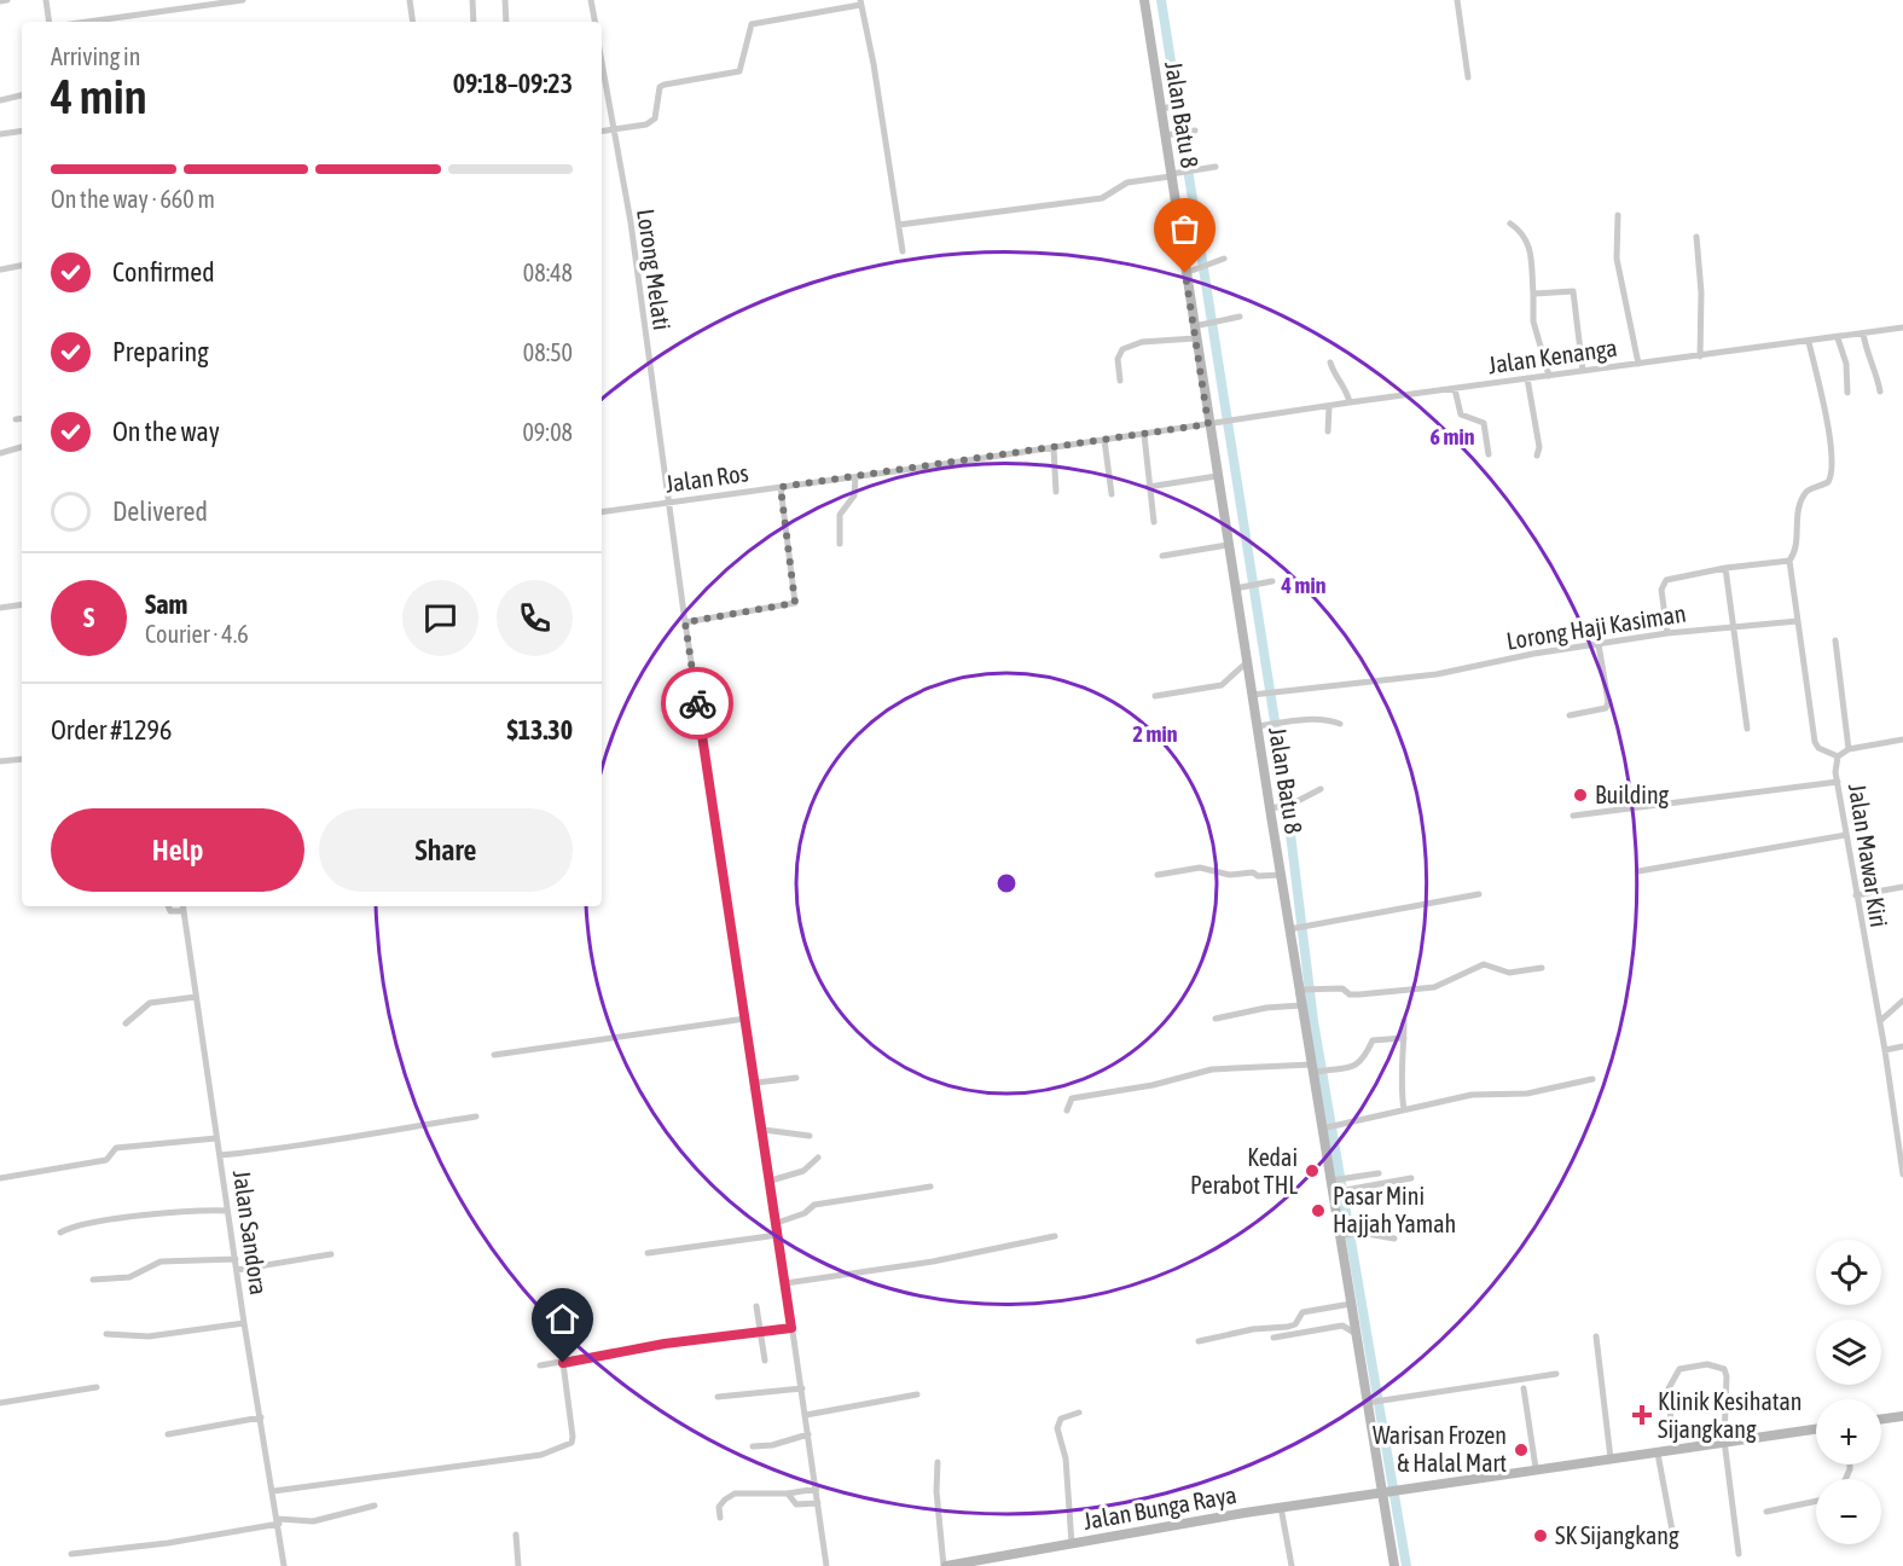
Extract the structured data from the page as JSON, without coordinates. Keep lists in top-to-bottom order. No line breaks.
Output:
{"streets":{"street":["Jalan Batu 8","Lorong Melati","Jalan Kenanga","Jalan Ros","Lorong Haji Kasiman","Jalan Mawar Kiri","Jalan Sandora","Jalan Bunga Raya"]},"crossings":[["Jalan Batu 8","Jalan Kenanga"],["Jalan Batu 8","Jalan Ros"],["Jalan Batu 8","Lorong Haji Kasiman"],["Jalan Batu 8","Jalan Bunga Raya"],["Lorong Melati","Jalan Ros"],["Jalan Kenanga","Jalan Ros"]],"places":{"other":["Building","Kedai Perabot THL","Pasar Mini Hajjah Yamah","Warisan Frozen & Halal Mart","SK Sijangkang"],"health":["Klinik Kesihatan Sijangkang"]},"page":{"heading":["4 min","Arriving in","09:18–09:23"],"panel":["Sam","Courier · 4.6","Order #1296","$13.30"],"bar":"On the way · 660 m","list":[["Confirmed","08:48"],["Preparing","08:50"],["On the way","09:08"],"Delivered"],"round":"S","buttons":["Help","Share"],"map_buttons":["+","−"]},"rings":["6 min","4 min","2 min"]}
